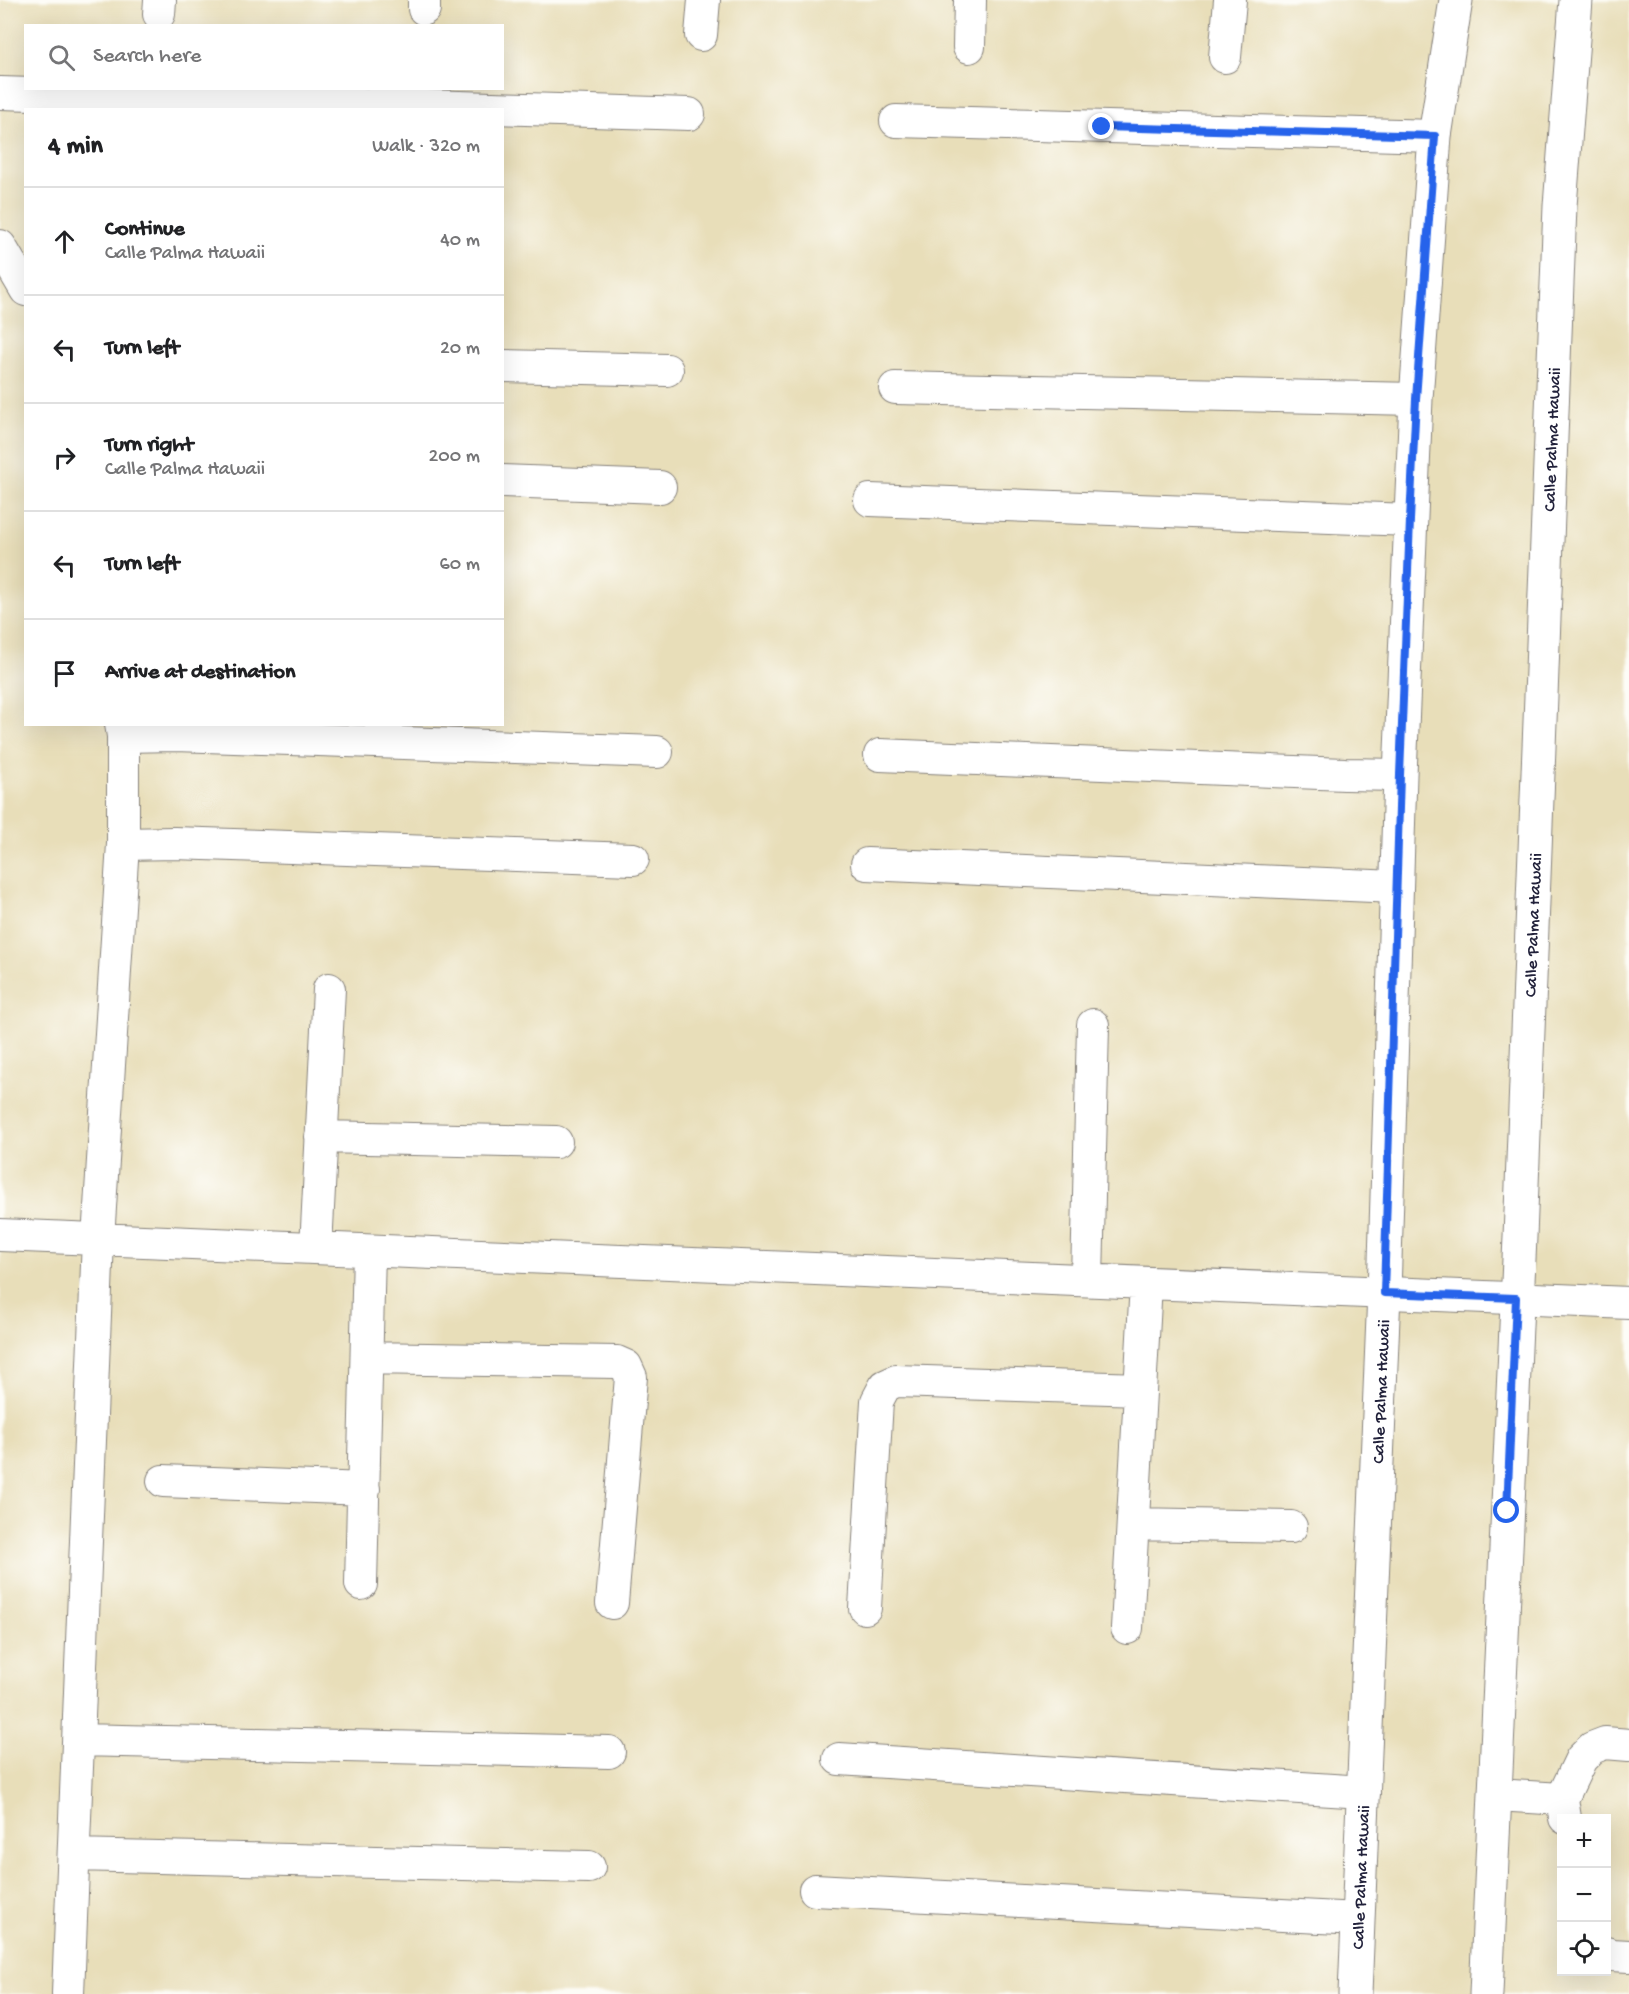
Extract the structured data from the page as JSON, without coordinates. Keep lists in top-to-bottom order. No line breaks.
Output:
{"streets":{"street":["Calle Palma Hawaii"]},"page":{"search":"Search here","heading":["4 min","Walk · 320 m"],"list":[["Continue","Calle Palma Hawaii","40 m"],["Turn left","20 m"],["Turn right","Calle Palma Hawaii","200 m"],["Turn left","60 m"],"Arrive at destination"],"map_buttons":["+","−"]}}
